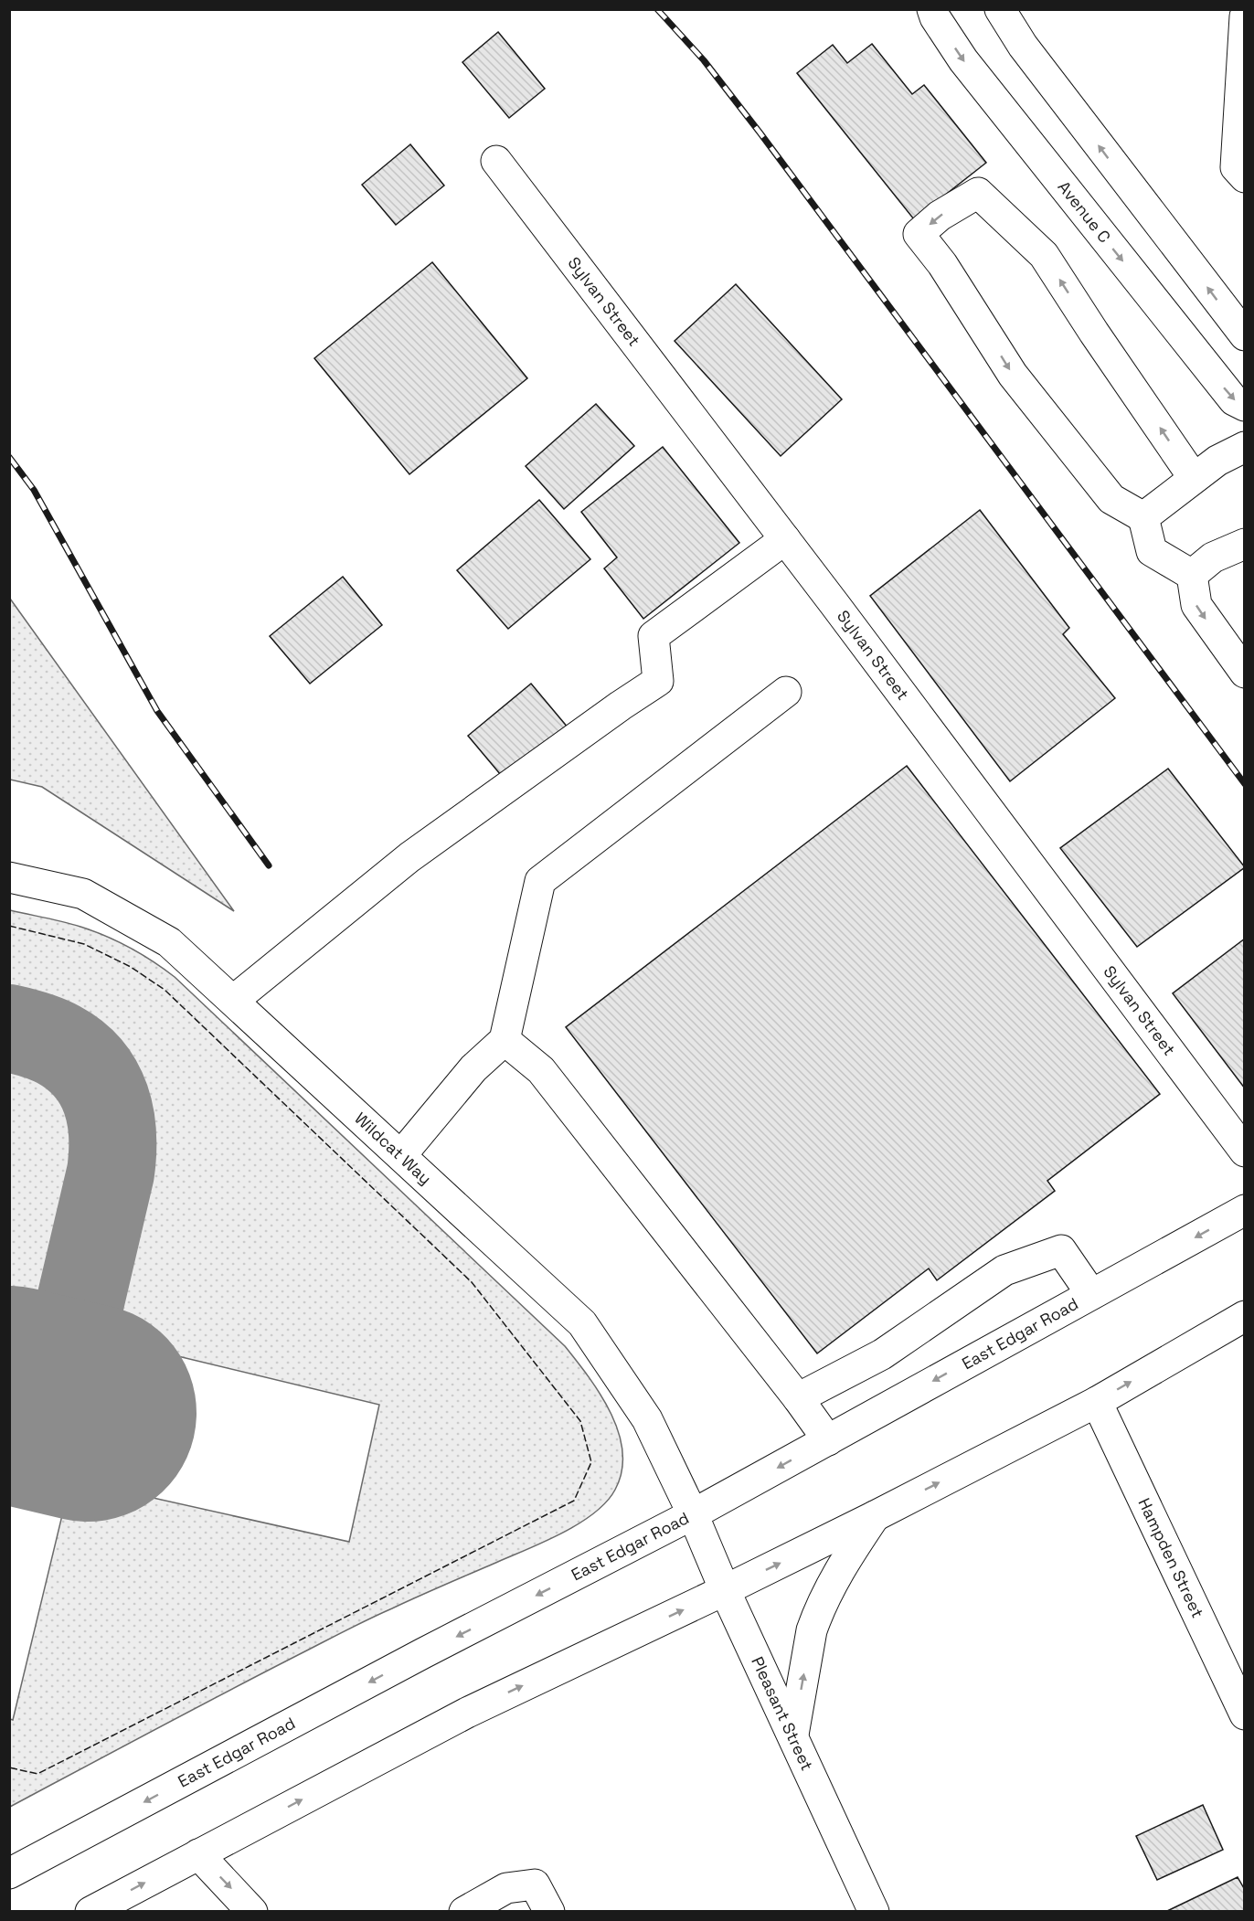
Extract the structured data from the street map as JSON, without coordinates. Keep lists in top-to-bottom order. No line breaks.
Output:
{"streets":{"main road":["Avenue C","Sylvan Street","Wildcat Way","East Edgar Road","Hampden Street","Pleasant Street"]},"crossings":[["Wildcat Way","East Edgar Road"],["Wildcat Way","Pleasant Street"],["East Edgar Road","Pleasant Street"]]}
